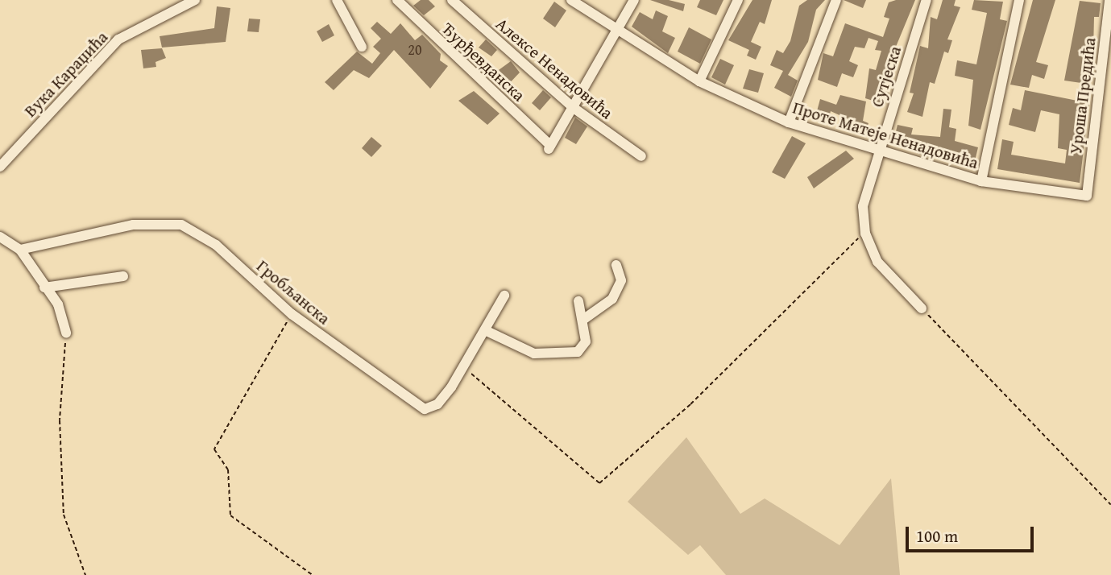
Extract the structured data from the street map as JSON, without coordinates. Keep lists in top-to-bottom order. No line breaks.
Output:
{"streets":{"street":["Ђурђевданска","Алексе Ненадовића","Вука Караџића","Сутјеска","Уроша Предића","Проте Матеје Ненадовића","Гробљанска"]},"crossings":[["Ђурђевданска","Алексе Ненадовића"],["Сутјеска","Проте Матеје Ненадовића"],["Уроша Предића","Проте Матеје Ненадовића"]],"house_numbers":["20"],"scale_bar":"100 m"}
